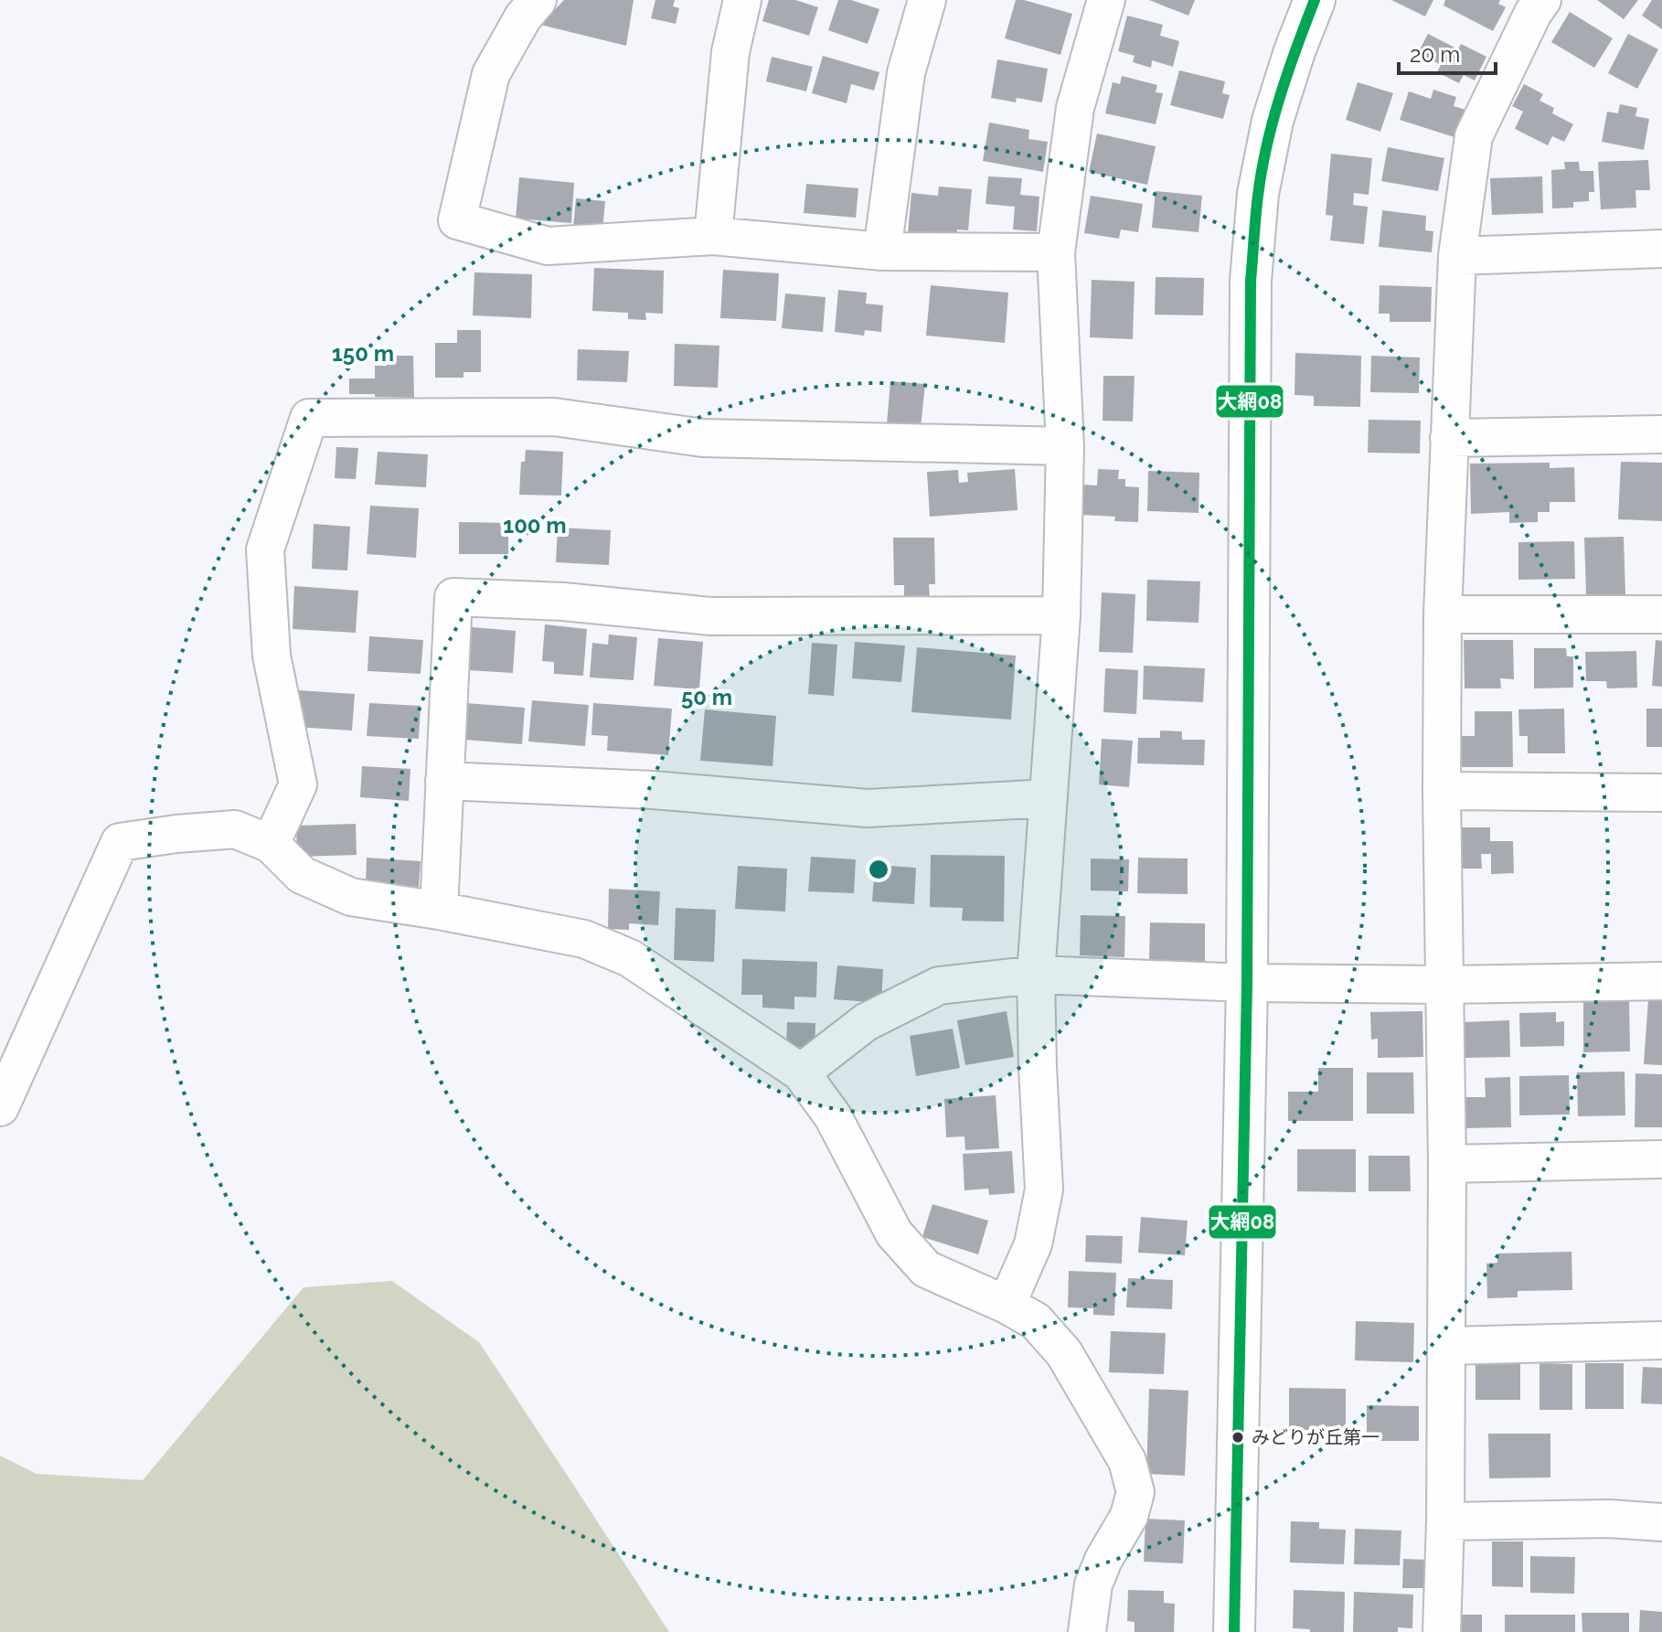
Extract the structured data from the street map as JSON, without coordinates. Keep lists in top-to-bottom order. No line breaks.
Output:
{"places":["みどりが丘第一"],"lines":["transit line 大網08"],"scale_bar":"20 m","rings":["150 m","100 m","50 m"]}
